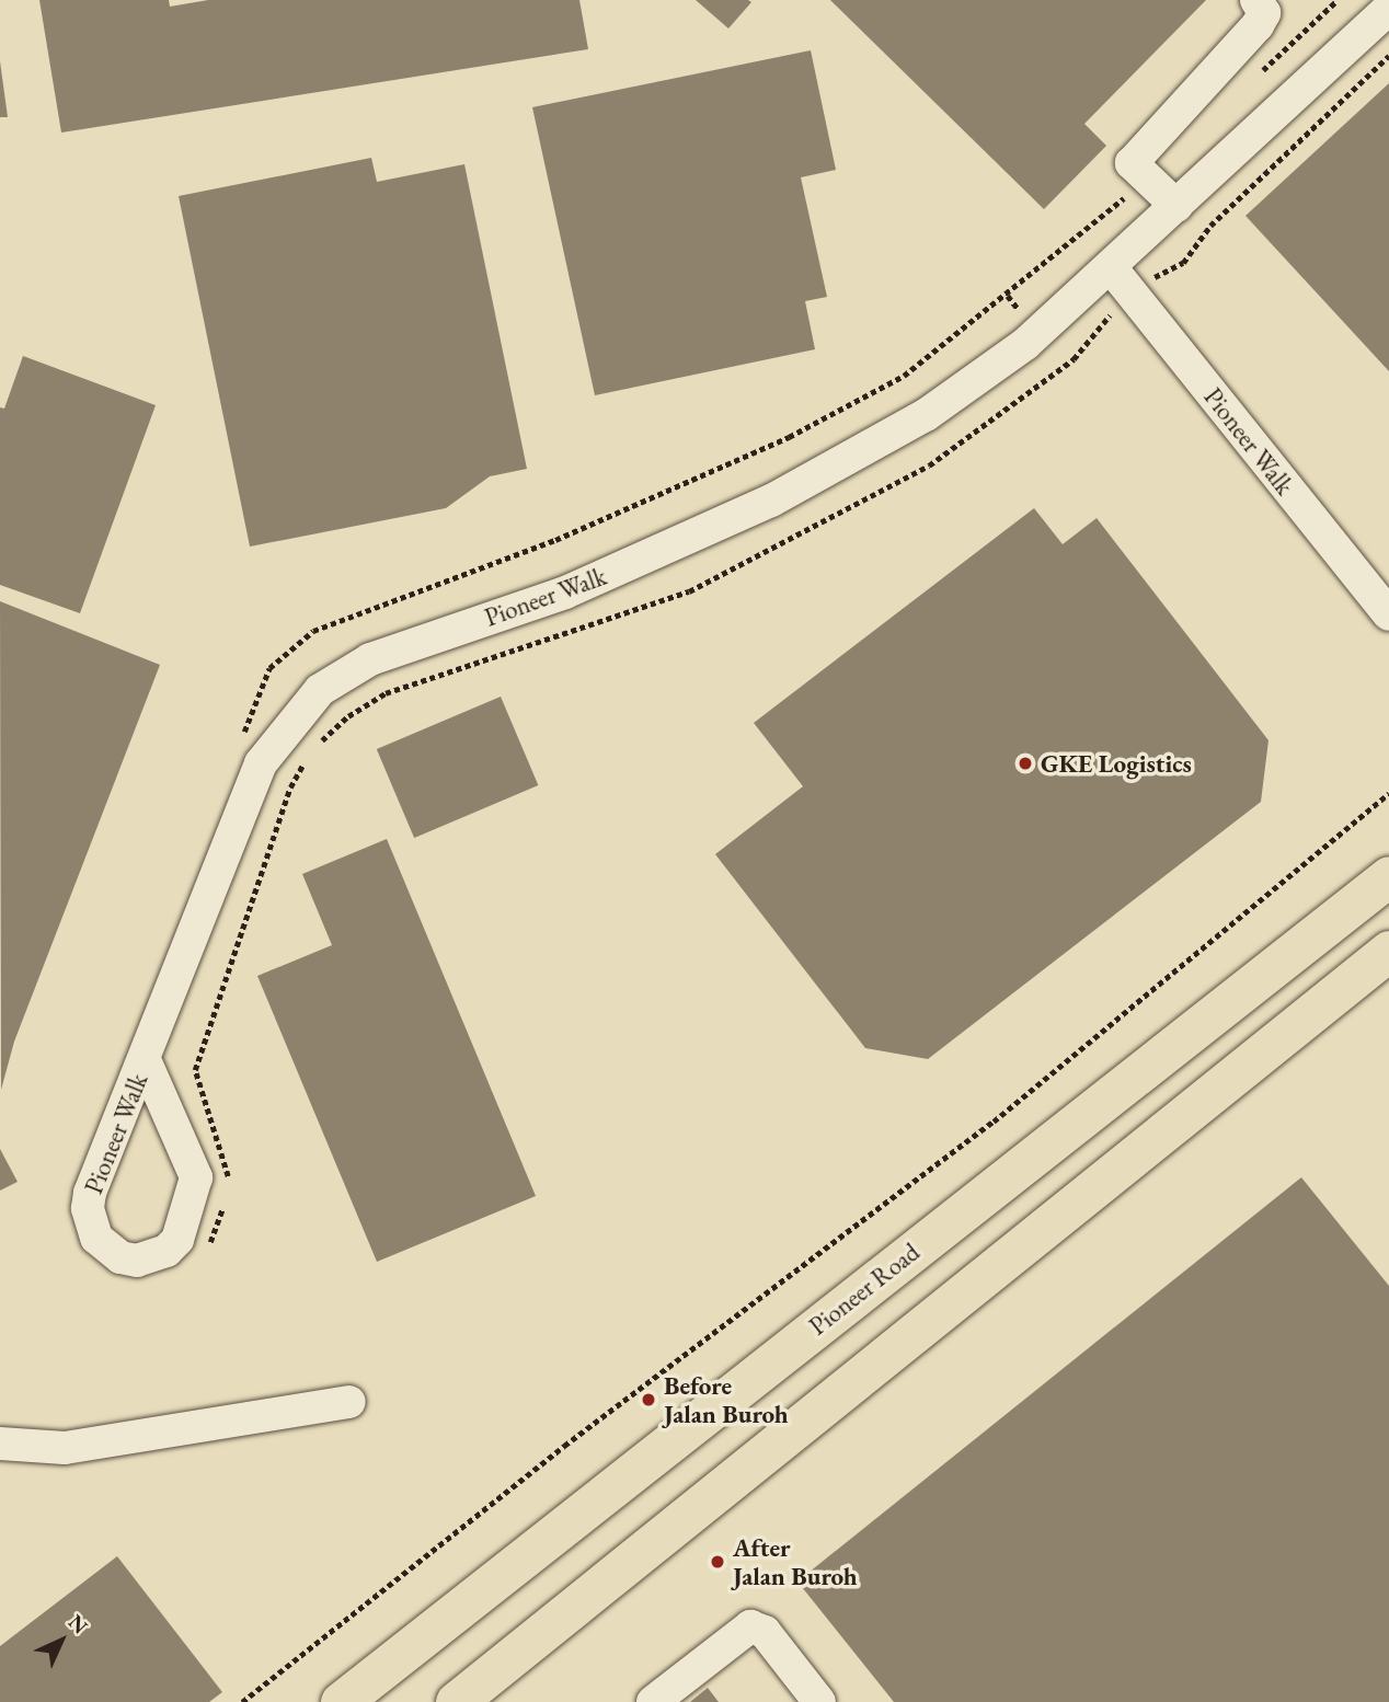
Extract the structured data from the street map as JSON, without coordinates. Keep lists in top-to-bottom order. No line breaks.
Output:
{"streets":{"main road":["Pioneer Road"],"street":["Pioneer Walk"]},"places":["GKE Logistics","Before Jalan Buroh","After Jalan Buroh"],"north":"top right"}
